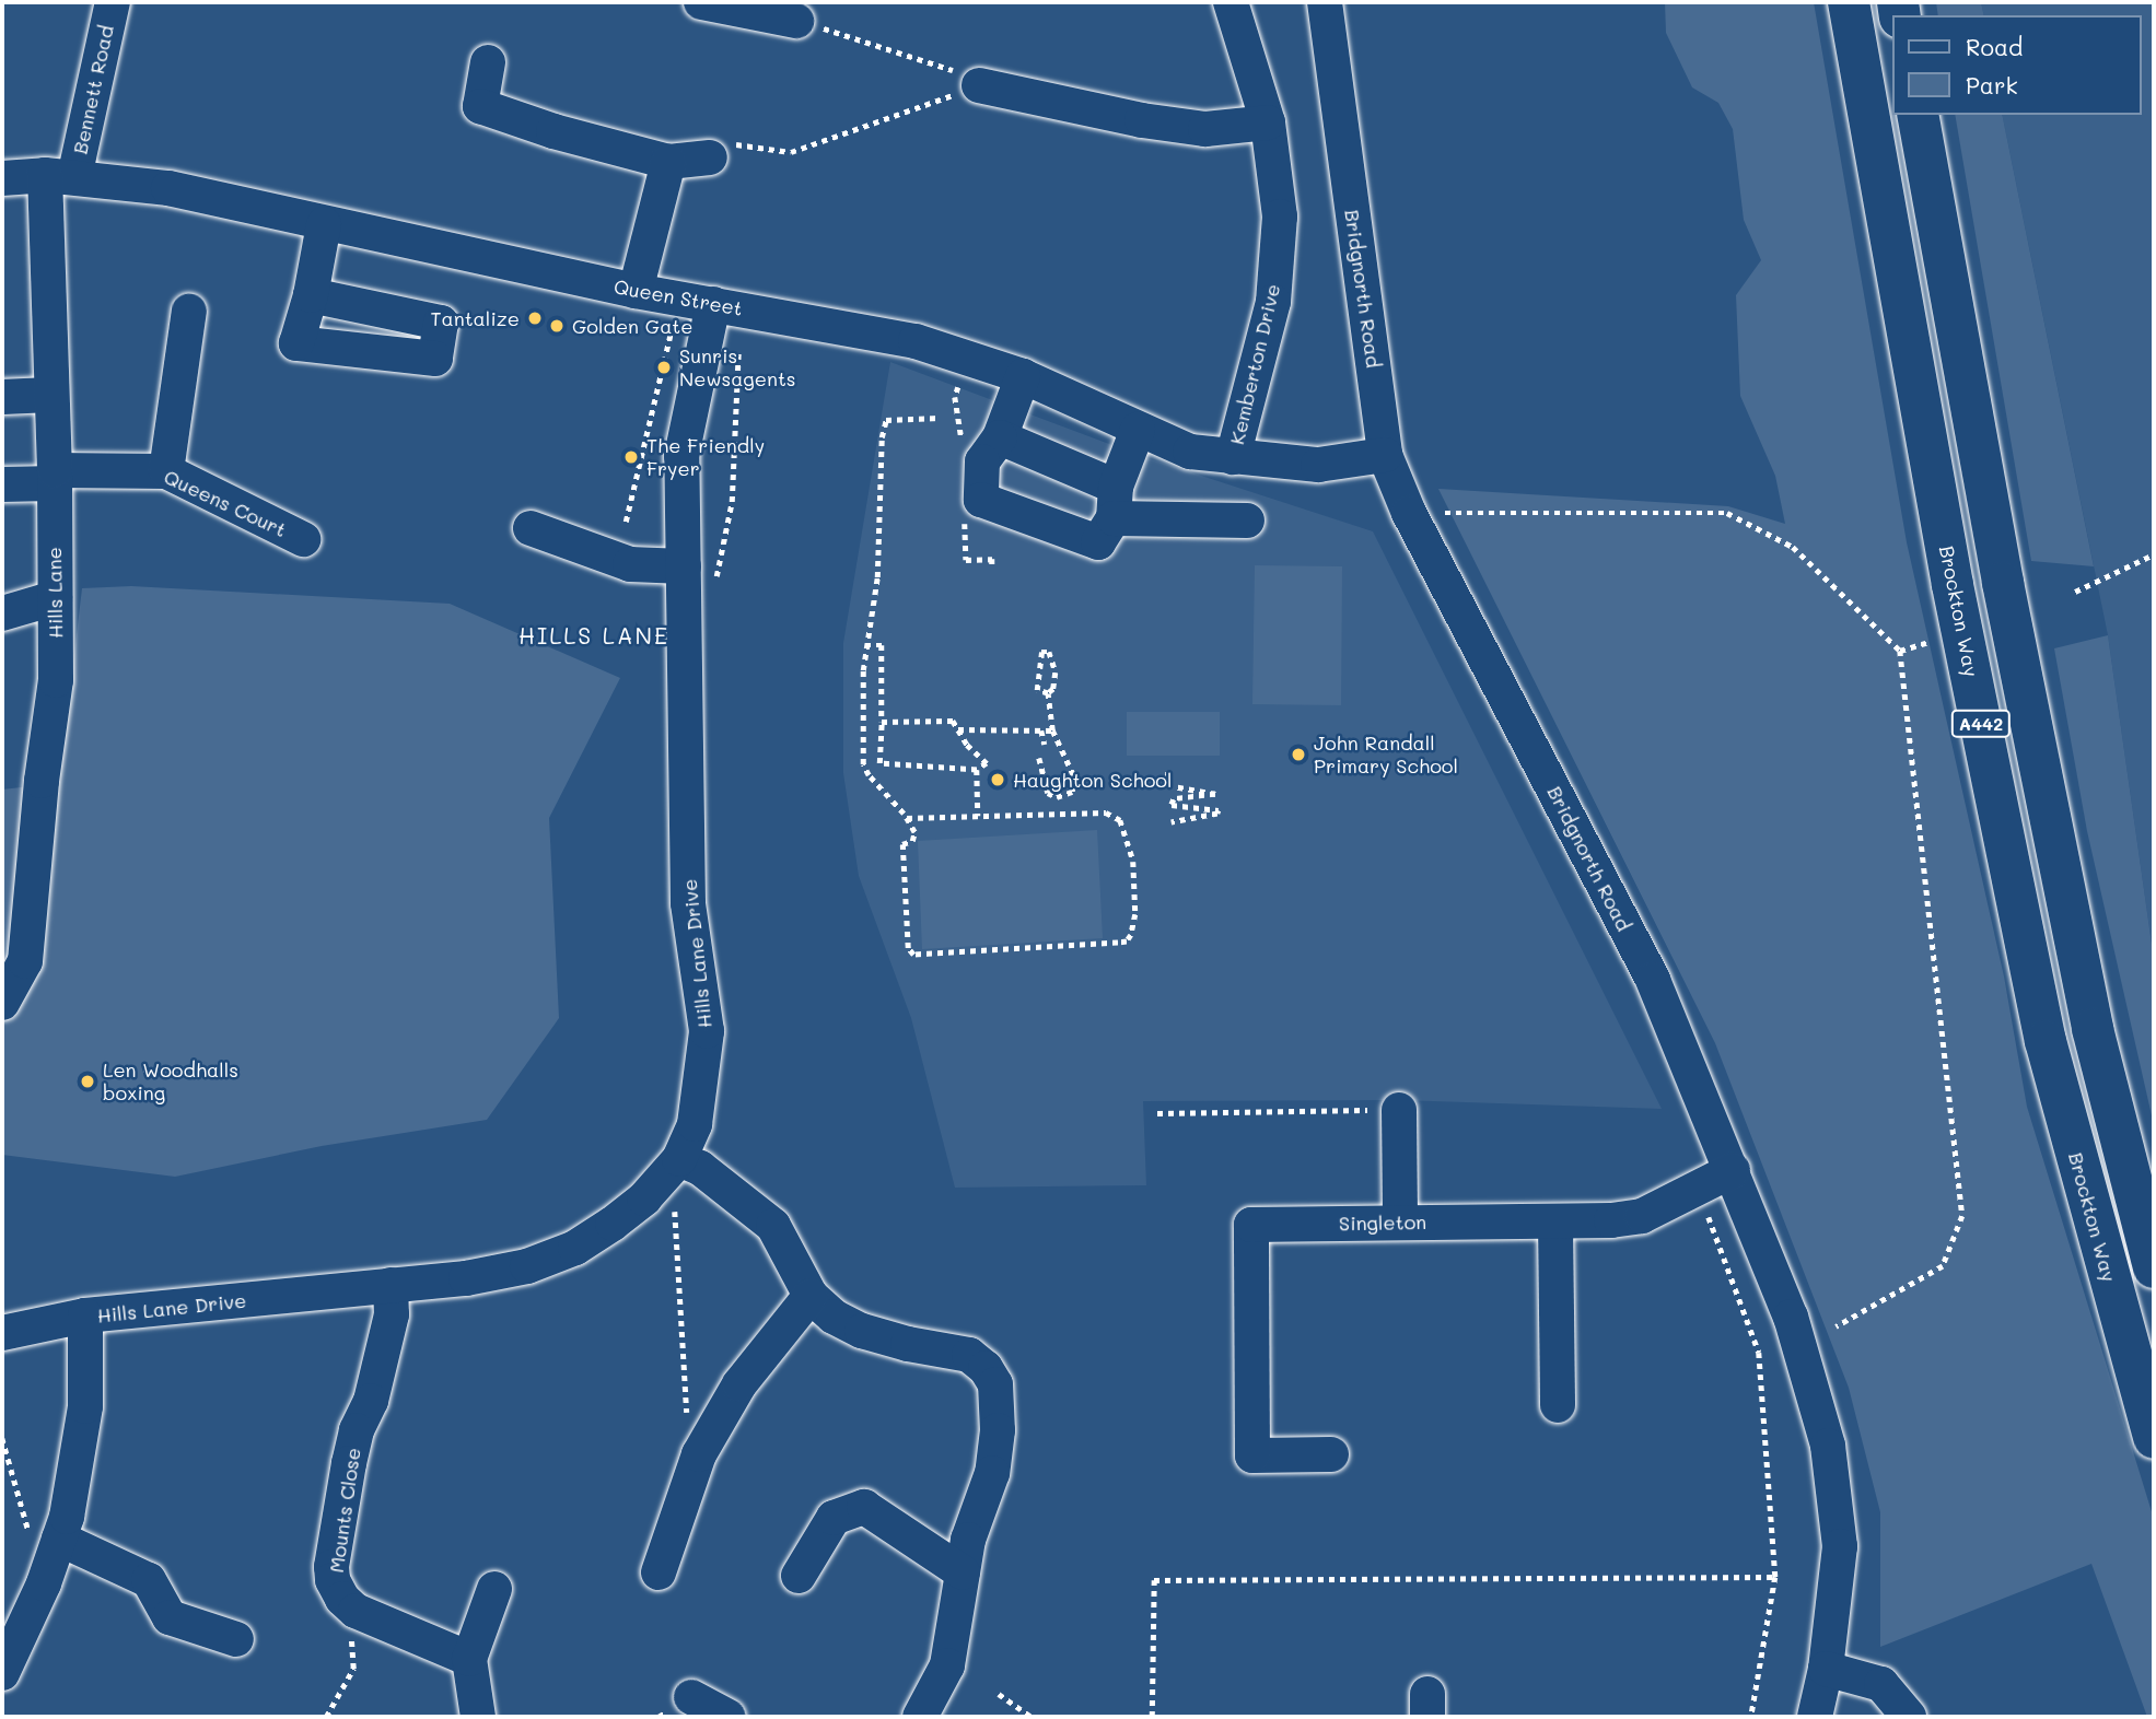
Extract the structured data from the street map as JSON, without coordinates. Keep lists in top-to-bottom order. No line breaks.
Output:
{"streets":{"highway":["Brockton Way","A442"],"street":["Bennett Road","Bridgnorth Road","Queen Street","Kemberton Drive","Queens Court","Hills Lane","Hills Lane Drive","Singleton","Mounts Close"]},"crossings":[["Bennett Road","Queen Street"],["Bennett Road","Hills Lane"],["Bridgnorth Road","Queen Street"],["Bridgnorth Road","Singleton"],["Queen Street","Kemberton Drive"],["Queen Street","Hills Lane"],["Queen Street","Hills Lane Drive"],["Queens Court","Hills Lane"],["Hills Lane Drive","Mounts Close"]],"districts":["HILLS LANE"],"places":["Tantalize","Golden Gate","Sunris Newsagents","The Friendly Fryer","John Randall Primary School","Haughton School","Len Woodhalls boxing"],"legend":["Road","Park"]}
